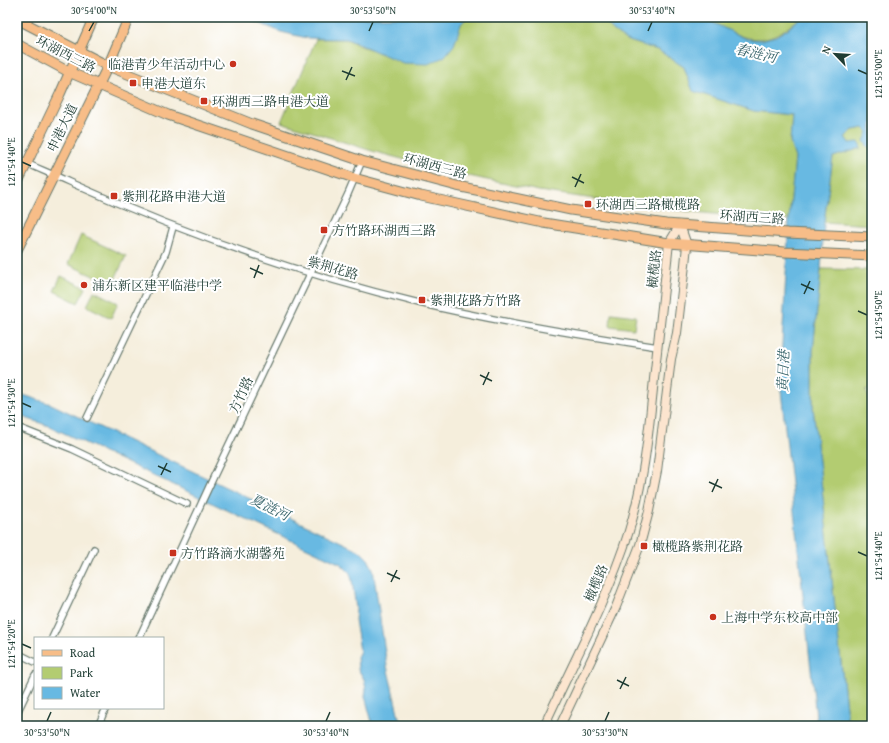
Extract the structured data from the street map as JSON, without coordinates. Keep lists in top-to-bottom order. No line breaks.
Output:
{"streets":{"main road":["环湖西三路","申港大道","橄榄路"],"street":["紫荆花路","方竹路"]},"crossings":[["环湖西三路","申港大道"],["环湖西三路","橄榄路"],["环湖西三路","方竹路"],["申港大道","紫荆花路"],["紫荆花路","橄榄路"],["紫荆花路","方竹路"]],"water":["春涟河","黄日港","夏涟河"],"places":{"other":["临港青少年活动中心","浦东新区建平临港中学","上海中学东校高中部"],"transit":["申港大道东","环湖西三路申港大道","紫荆花路申港大道","环湖西三路橄榄路","方竹路环湖西三路","紫荆花路方竹路","橄榄路紫荆花路","方竹路滴水湖馨苑"]},"legend":["Road","Park","Water"],"north":"top left","coordinates":["30°54'00\"N","30°53'50\"N","30°53'40\"N","121°55'00\"E","121°54'40\"E","121°54'50\"E","121°54'30\"E","121°54'20\"E","30°53'30\"N"]}
